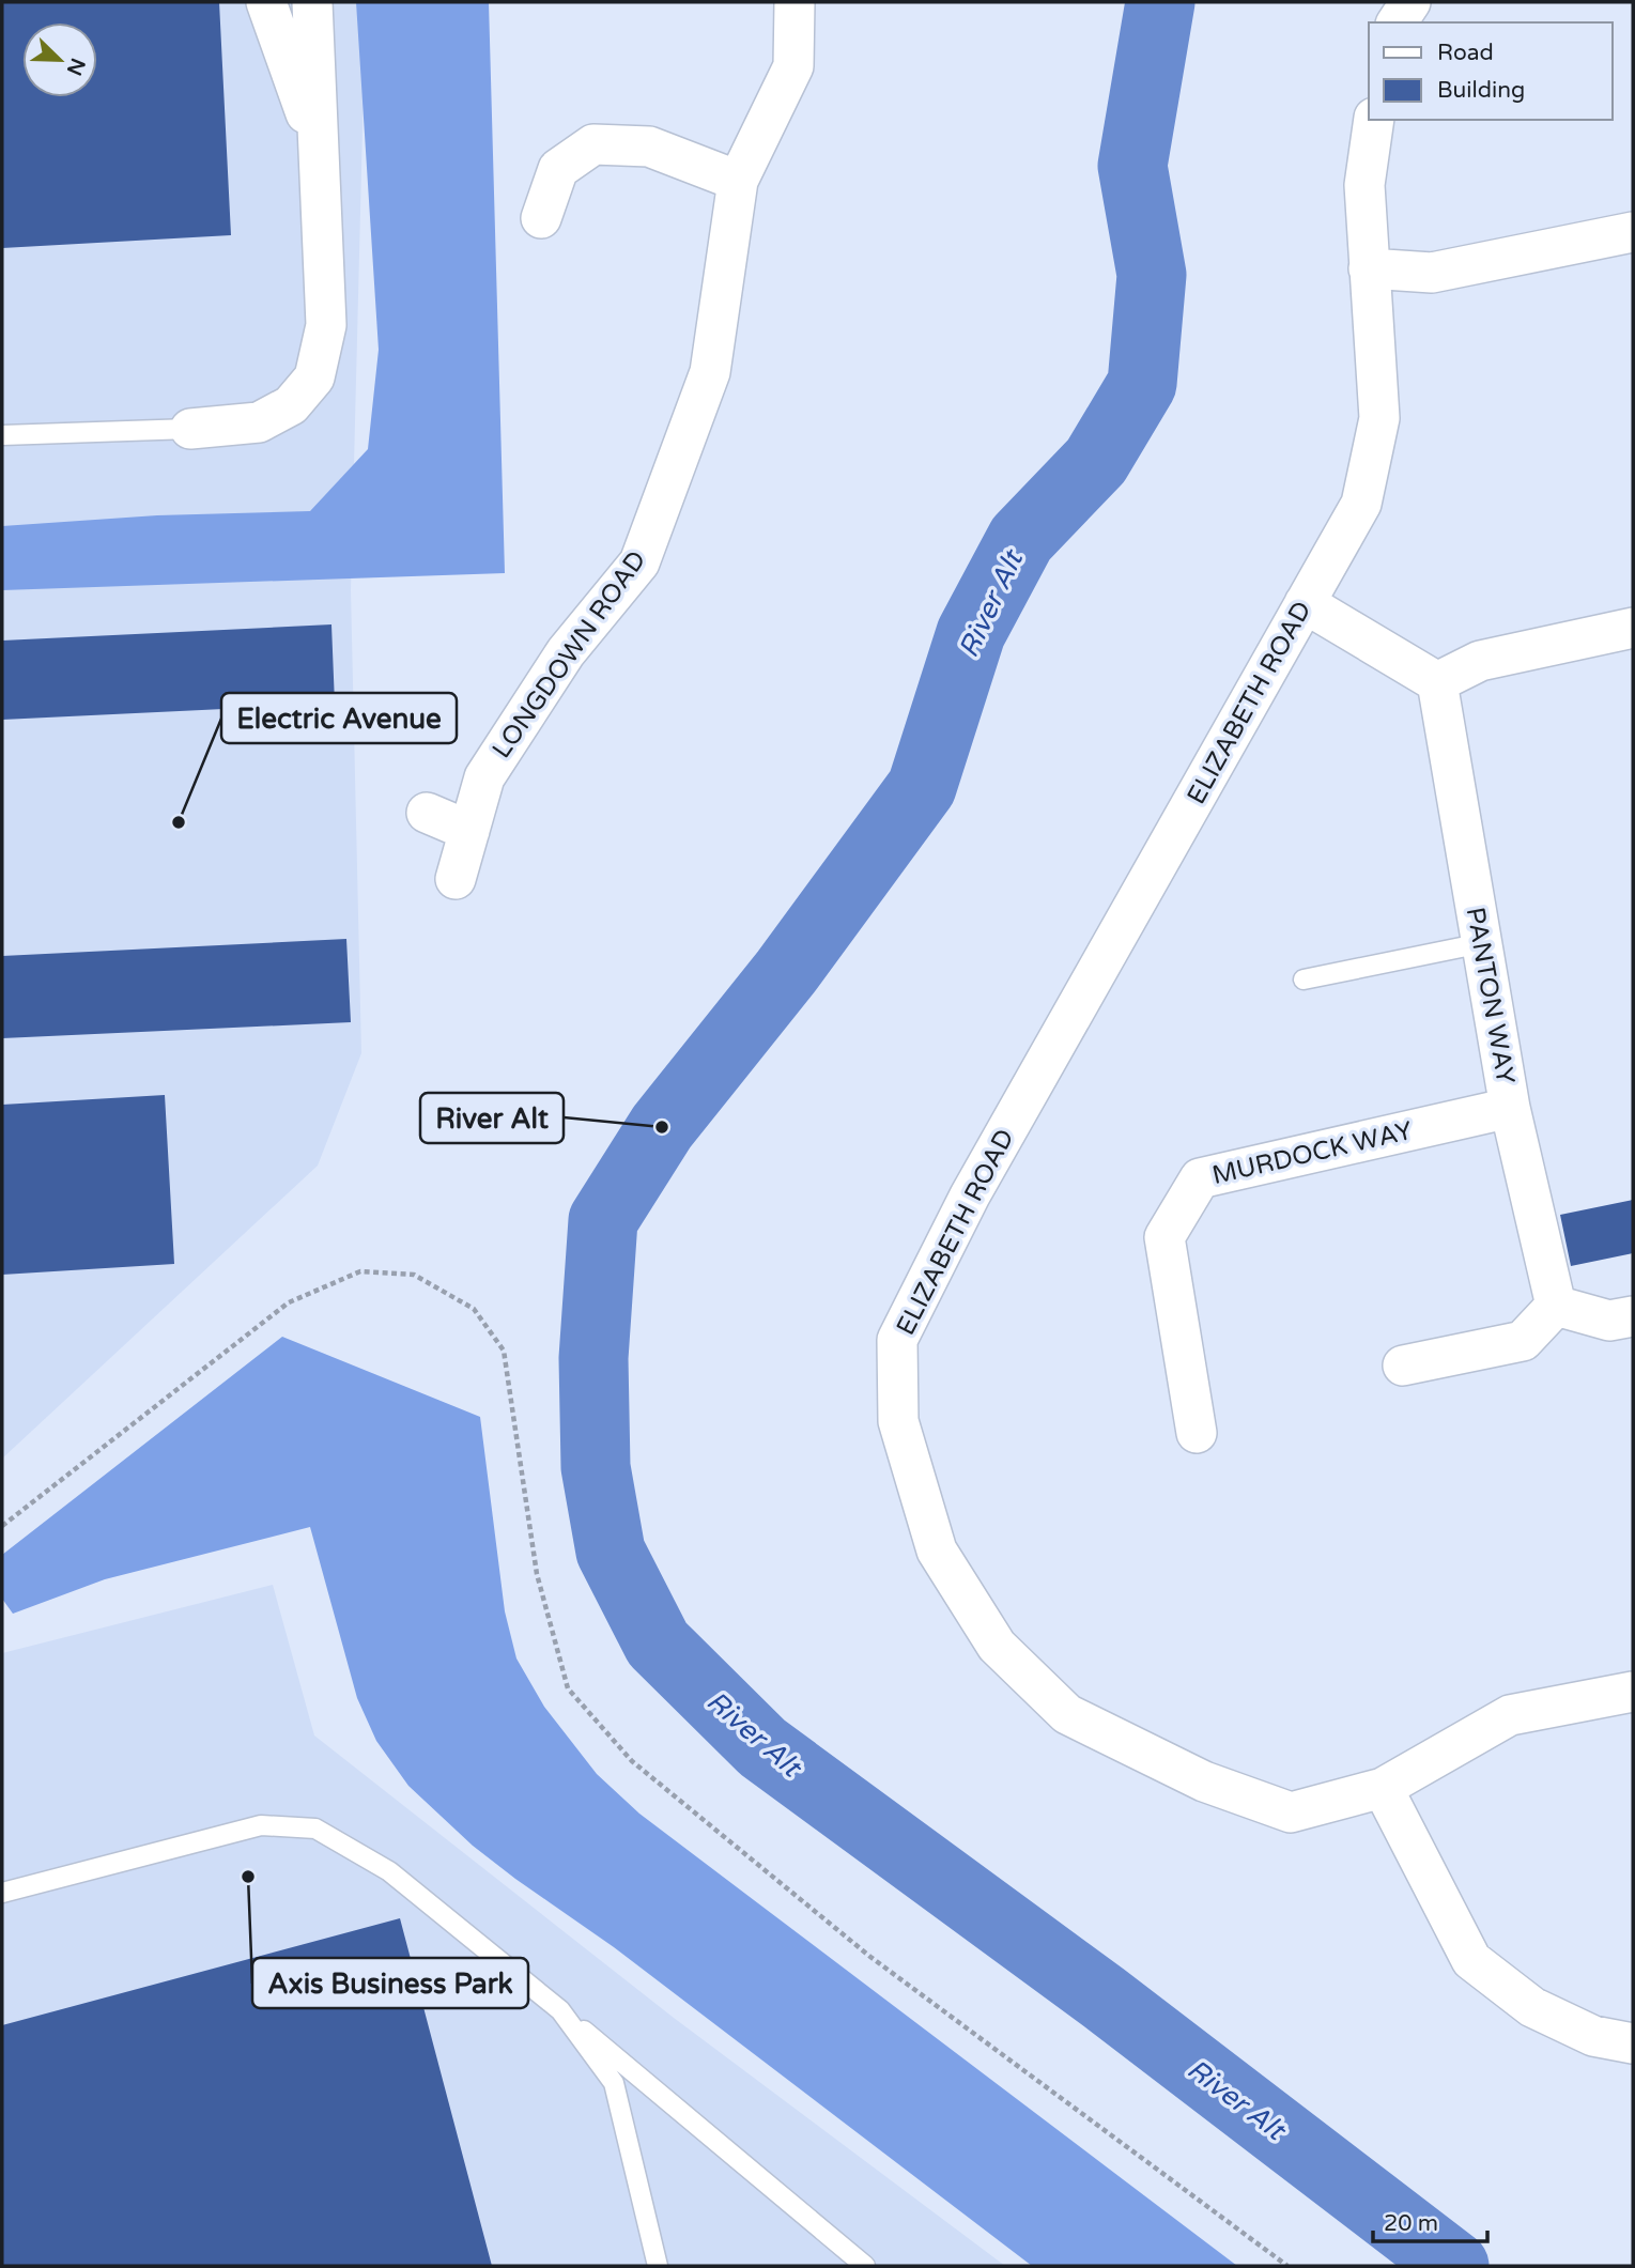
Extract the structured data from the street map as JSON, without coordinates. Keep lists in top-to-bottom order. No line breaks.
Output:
{"streets":{"street":["LONGDOWN ROAD","ELIZABETH ROAD","PANTON WAY","MURDOCK WAY"]},"crossings":[["PANTON WAY","MURDOCK WAY"]],"water":["River Alt"],"places":["Electric Avenue","River Alt","Axis Business Park"],"legend":["Road","Building"],"scale_bar":"20 m","north":"bottom right"}
